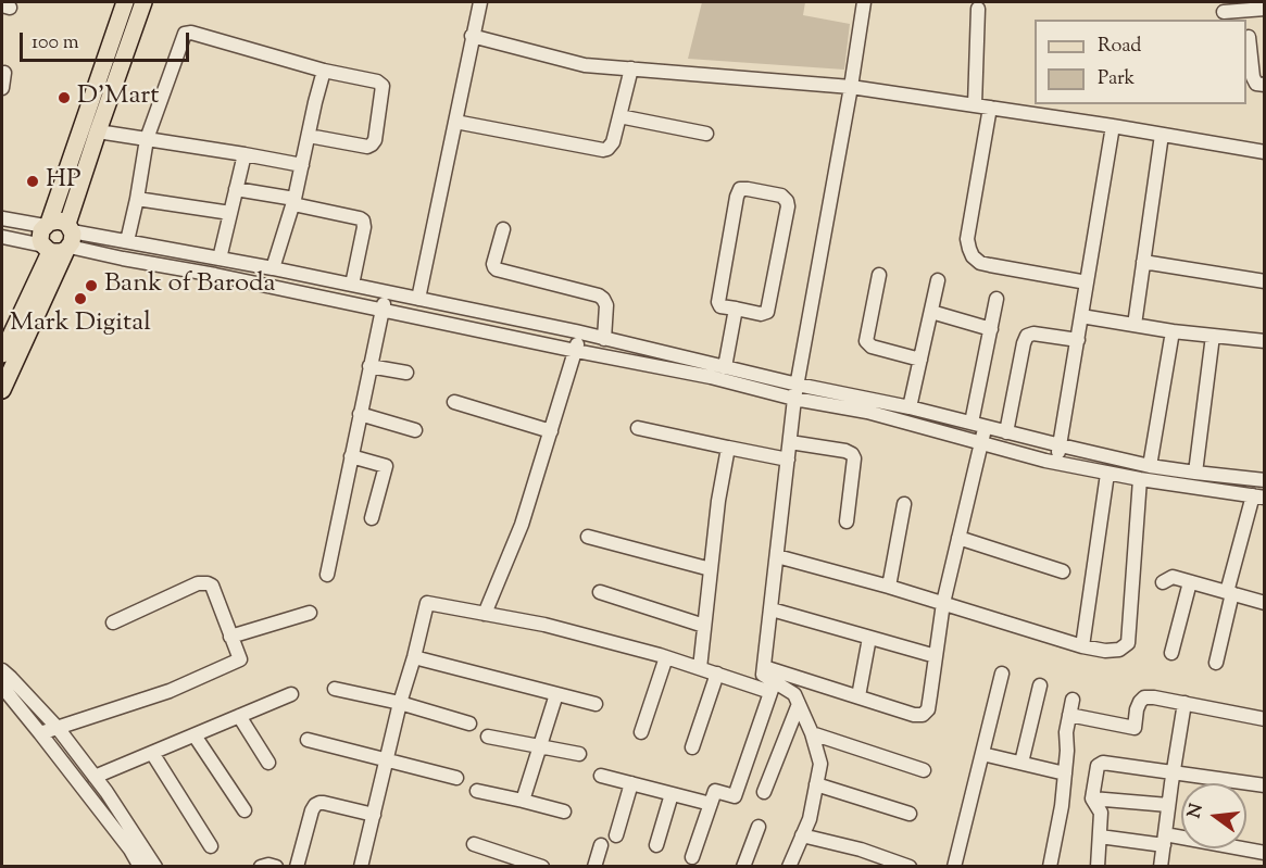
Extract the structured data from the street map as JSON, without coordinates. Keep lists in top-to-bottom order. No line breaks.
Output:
{"places":["D'Mart","HP","Bank of Baroda","Mark Digital"],"legend":["Road","Park"],"scale_bar":"100 m","north":"left"}
